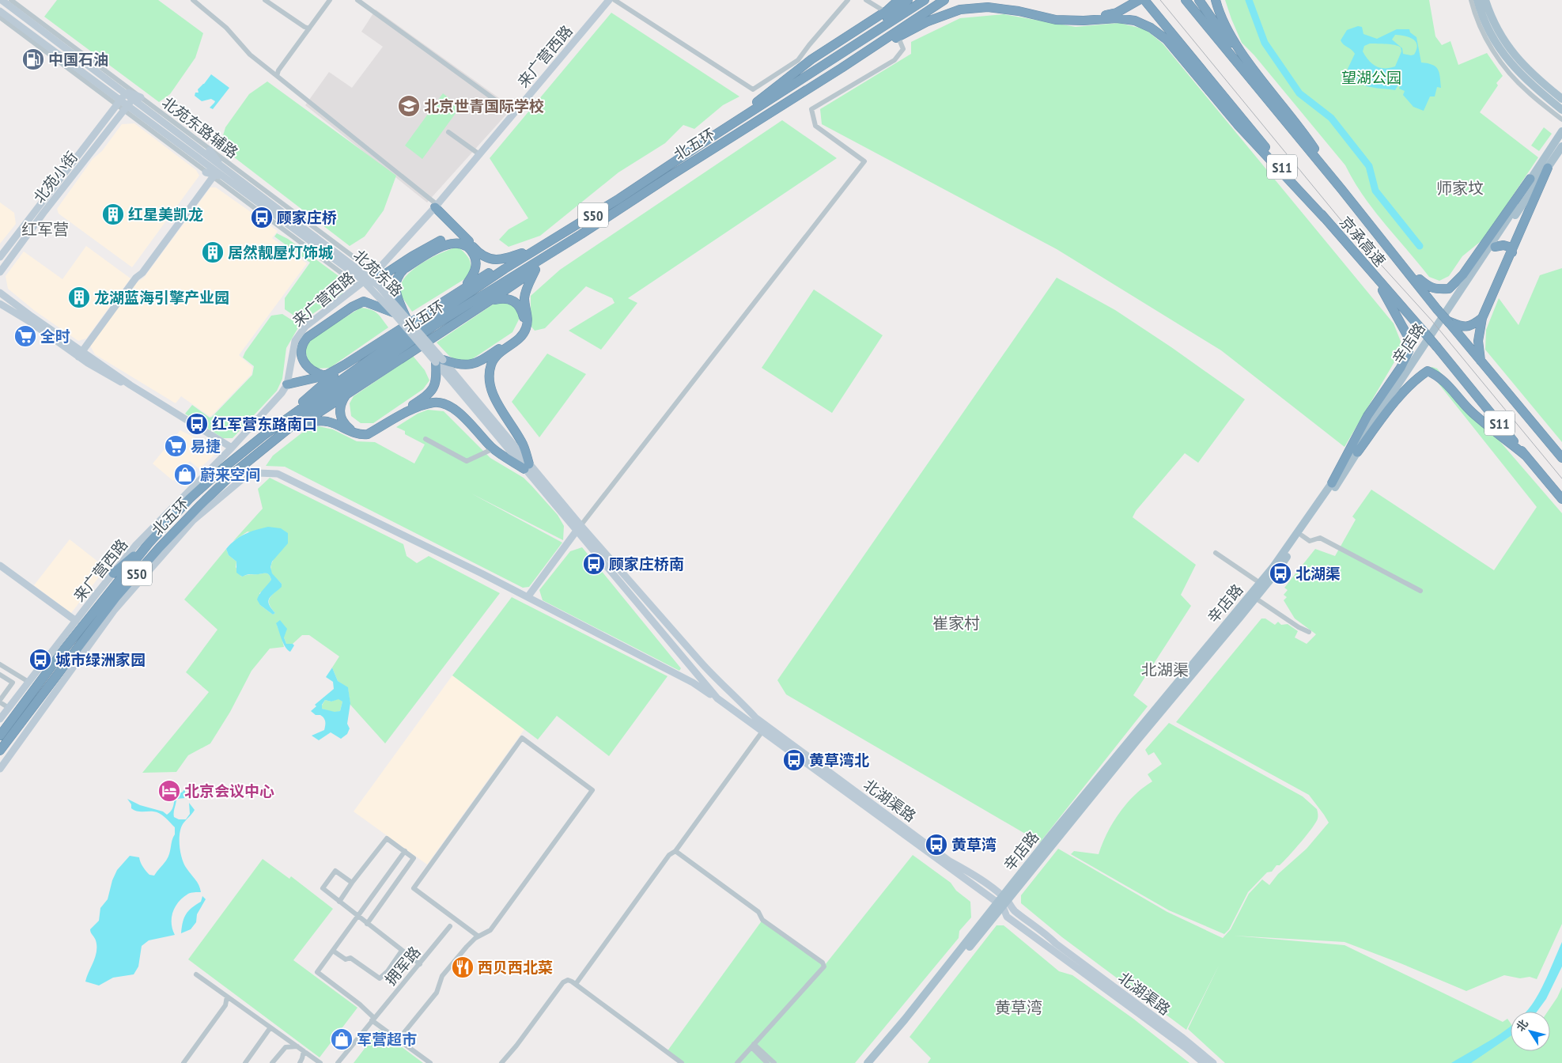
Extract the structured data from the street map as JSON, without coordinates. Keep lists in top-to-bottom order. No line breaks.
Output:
{"streets":{"highway":["北五环","S11","S50","京承高速"],"main road":["来广营西路","北苑小街","北苑东路","辛店路","北湖渠路"],"street":["北苑东路辅路","拥军路"]},"crossings":[["来广营西路","北苑东路辅路"],["北苑小街","北苑东路"],["北苑东路","北湖渠路"],["辛店路","北湖渠路"]],"districts":["师家坟","红军营","崔家村","北湖渠","黄草湾"],"parks":["望湖公园"],"places":{"fuel station":["中国石油"],"school or university":["北京世青国际学校"],"building":["红星美凯龙","居然靓屋灯饰城","龙湖蓝海引擎产业园"],"bus stop":["顾家庄桥","红军营东路南口","顾家庄桥南","北湖渠","城市绿洲家园","黄草湾北","黄草湾"],"supermarket":["全时","易捷"],"shop":["蔚来空间","军营超市"],"hotel":["北京会议中心"],"restaurant":["西贝西北菜"]},"north":"top left"}
